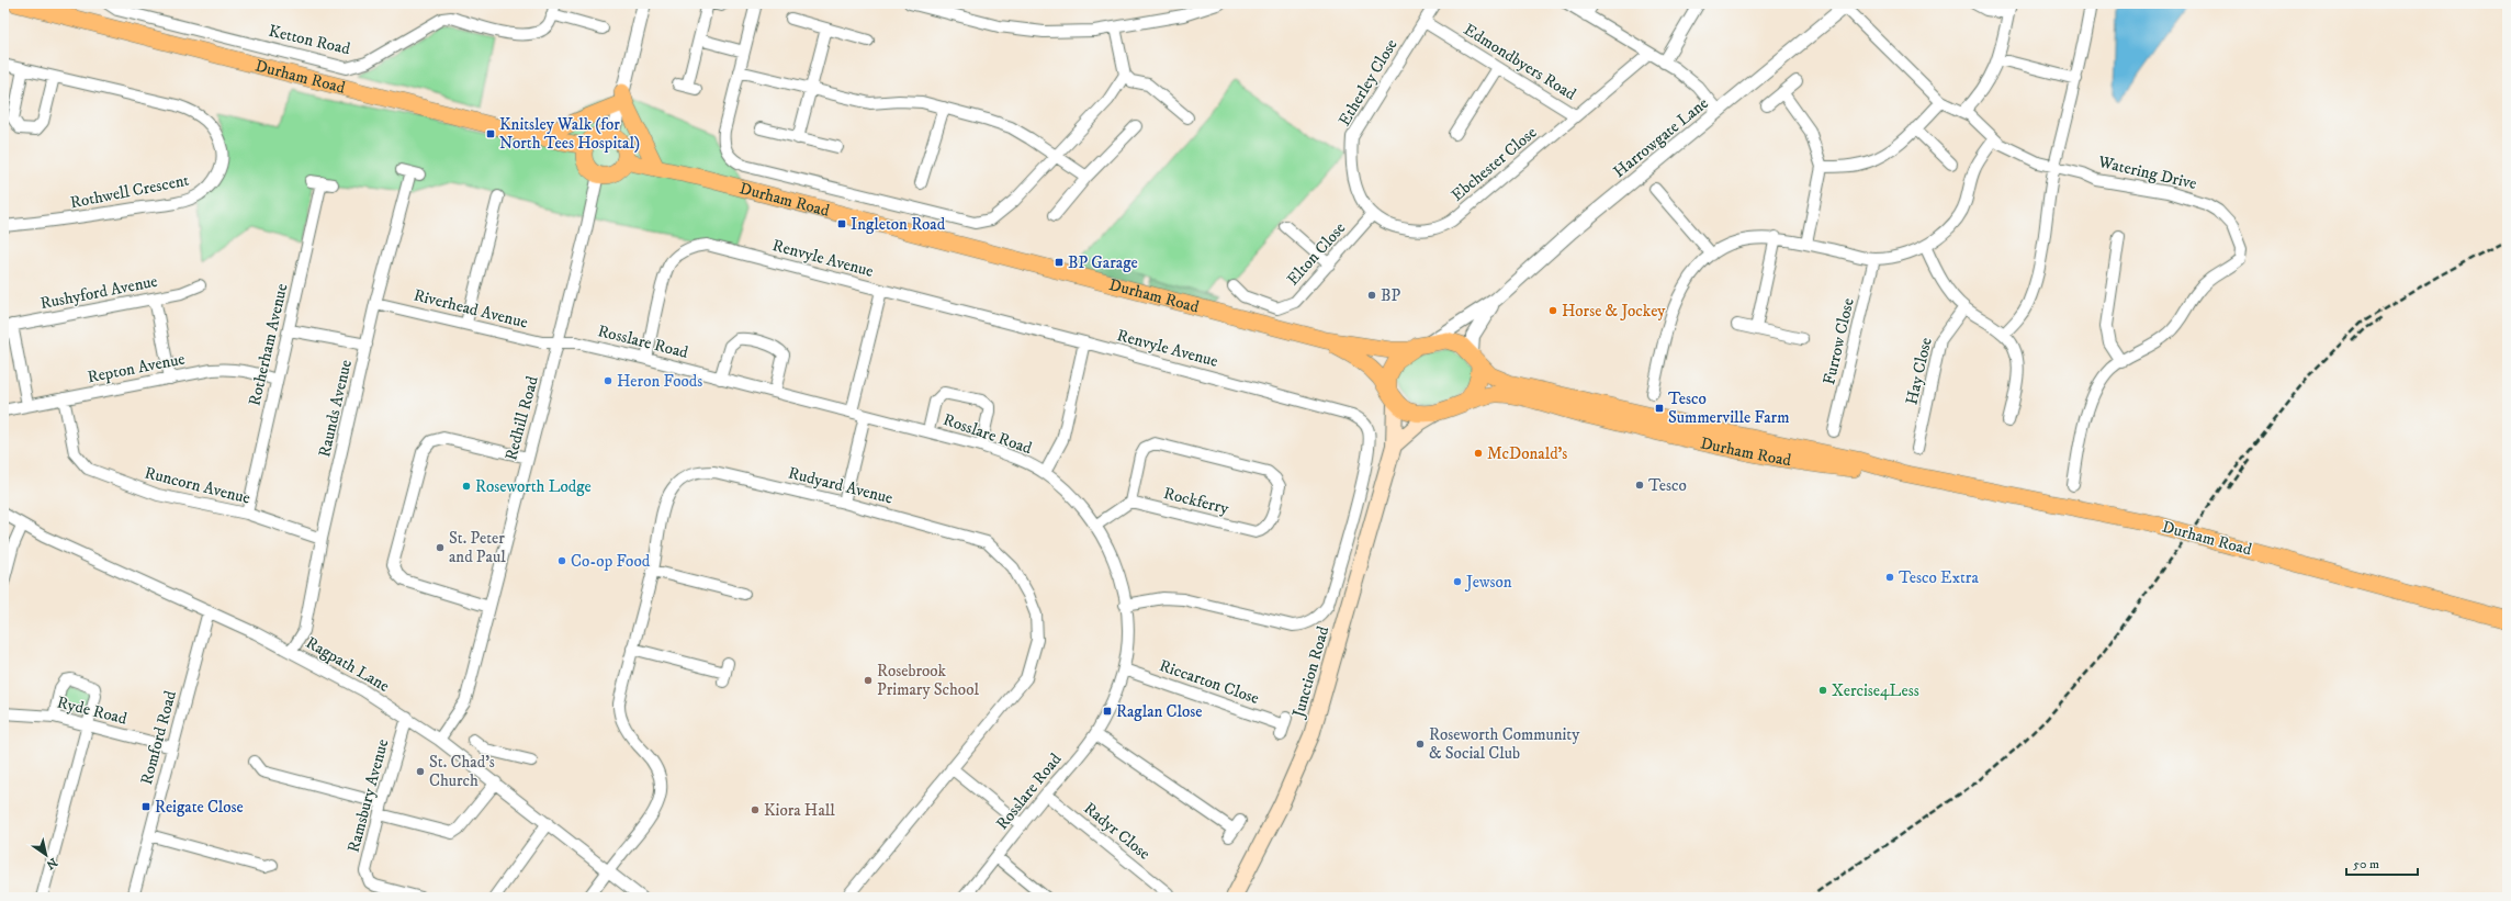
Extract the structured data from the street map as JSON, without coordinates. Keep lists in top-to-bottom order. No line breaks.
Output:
{"streets":{"main road":["Durham Road","Junction Road"],"street":["Ketton Road","Edmondbyers Road","Etherley Close","Harrowgate Lane","Ebchester Close","Watering Drive","Rothwell Crescent","Elton Close","Renvyle Avenue","Rushyford Avenue","Riverhead Avenue","Rosslare Road","Furrow Close","Rotherham Avenue","Repton Avenue","Hay Close","Raunds Avenue","Redhill Road","Runcorn Avenue","Rudyard Avenue","Rockferry","Ragpath Lane","Riccarton Close","Ryde Road","Romford Road","Ramsbury Avenue","Radyr Close"]},"crossings":[["Edmondbyers Road","Etherley Close"],["Edmondbyers Road","Ebchester Close"],["Durham Road","Harrowgate Lane"],["Durham Road","Redhill Road"],["Durham Road","Junction Road"],["Etherley Close","Ebchester Close"],["Harrowgate Lane","Junction Road"],["Ebchester Close","Elton Close"],["Renvyle Avenue","Rosslare Road"],["Riverhead Avenue","Rosslare Road"],["Riverhead Avenue","Raunds Avenue"],["Riverhead Avenue","Redhill Road"],["Rosslare Road","Redhill Road"],["Rosslare Road","Riccarton Close"],["Rosslare Road","Radyr Close"],["Rotherham Avenue","Repton Avenue"],["Rotherham Avenue","Runcorn Avenue"],["Repton Avenue","Runcorn Avenue"],["Raunds Avenue","Runcorn Avenue"],["Raunds Avenue","Ragpath Lane"],["Redhill Road","Ragpath Lane"],["Rudyard Avenue","Ragpath Lane"],["Ragpath Lane","Romford Road"],["Ragpath Lane","Ramsbury Avenue"],["Ryde Road","Romford Road"]],"places":{"transit":["Knitsley Walk (for North Tees Hospital)","Ingleton Road","BP Garage","Tesco Summerville Farm","Raglan Close","Reigate Close"],"other":["BP","Horse & Jockey","Heron Foods","McDonald's","Tesco","Roseworth Lodge","St. Peter and Paul","Co-op Food","Tesco Extra","Jewson","Rosebrook Primary School","Xercise4Less","Roseworth Community & Social Club","St. Chad's Church","Kiora Hall"]},"scale_bar":"50 m","north":"bottom right"}
